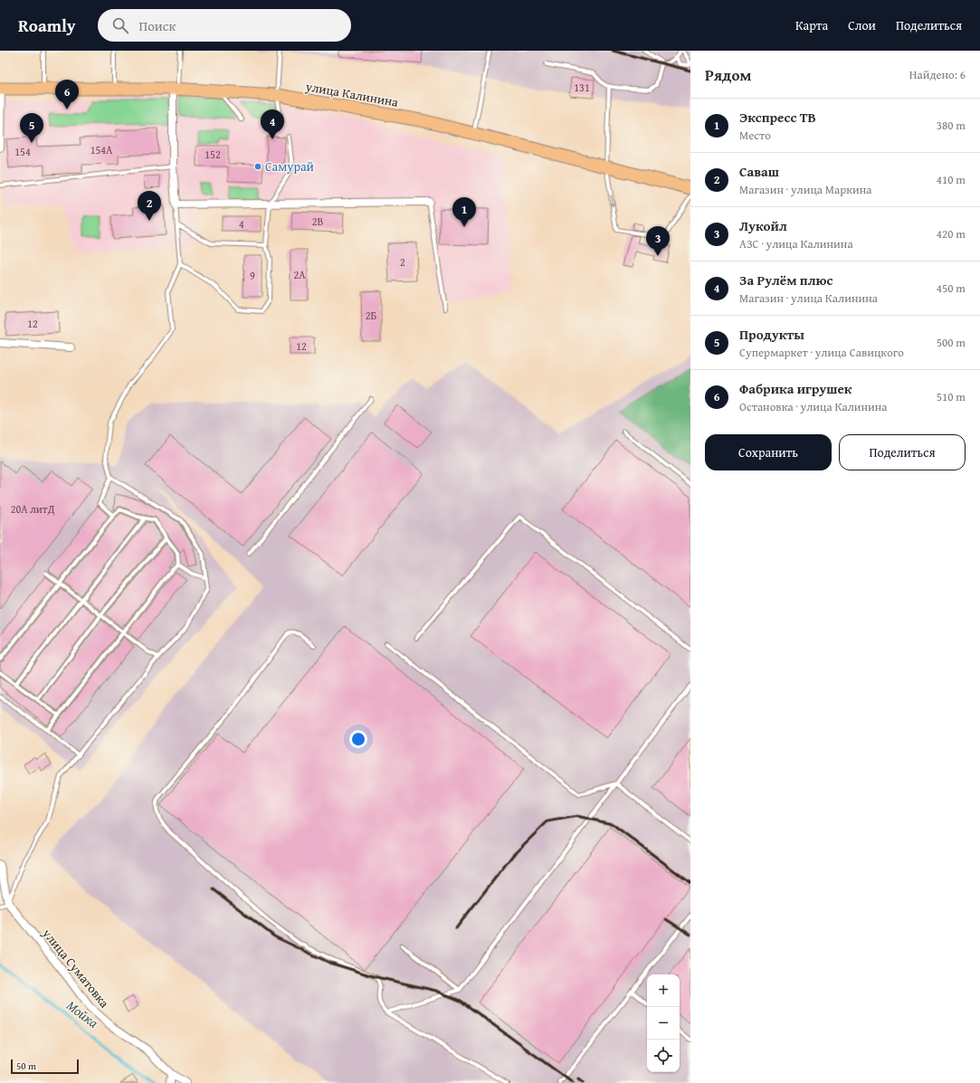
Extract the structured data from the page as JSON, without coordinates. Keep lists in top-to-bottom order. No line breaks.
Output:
{"streets":{"main road":["улица Калинина"],"street":["улица Суматовка"]},"water":["Мойка"],"places":["Самурай"],"house_numbers":["131","154А","154","152","2В","4","2","2А","9","2Б","12","12","20А литД"],"scale_bar":"50 m","page":{"header":"Roamly","search":"Поиск","nav":["Карта","Слои","Поделиться"],"heading":["Рядом","Найдено: 6"],"pins":["6","4","5","2","1","3"],"list":[{"mark":"1","name":"Экспресс ТВ","note":"Место","value":"380 m"},{"mark":"2","name":"Саваш","note":"Магазин · улица Маркина","value":"410 m"},{"mark":"3","name":"Лукойл","note":"АЗС · улица Калинина","value":"420 m"},{"mark":"4","name":"За Рулём плюс","note":"Магазин · улица Калинина","value":"450 m"},{"mark":"5","name":"Продукты","note":"Супермаркет · улица Савицкого","value":"500 m"},{"mark":"6","name":"Фабрика игрушек","note":"Остановка · улица Калинина","value":"510 m"}],"buttons":["Сохранить","Поделиться"],"map_buttons":["+","−"],"scale":"50 m"}}
